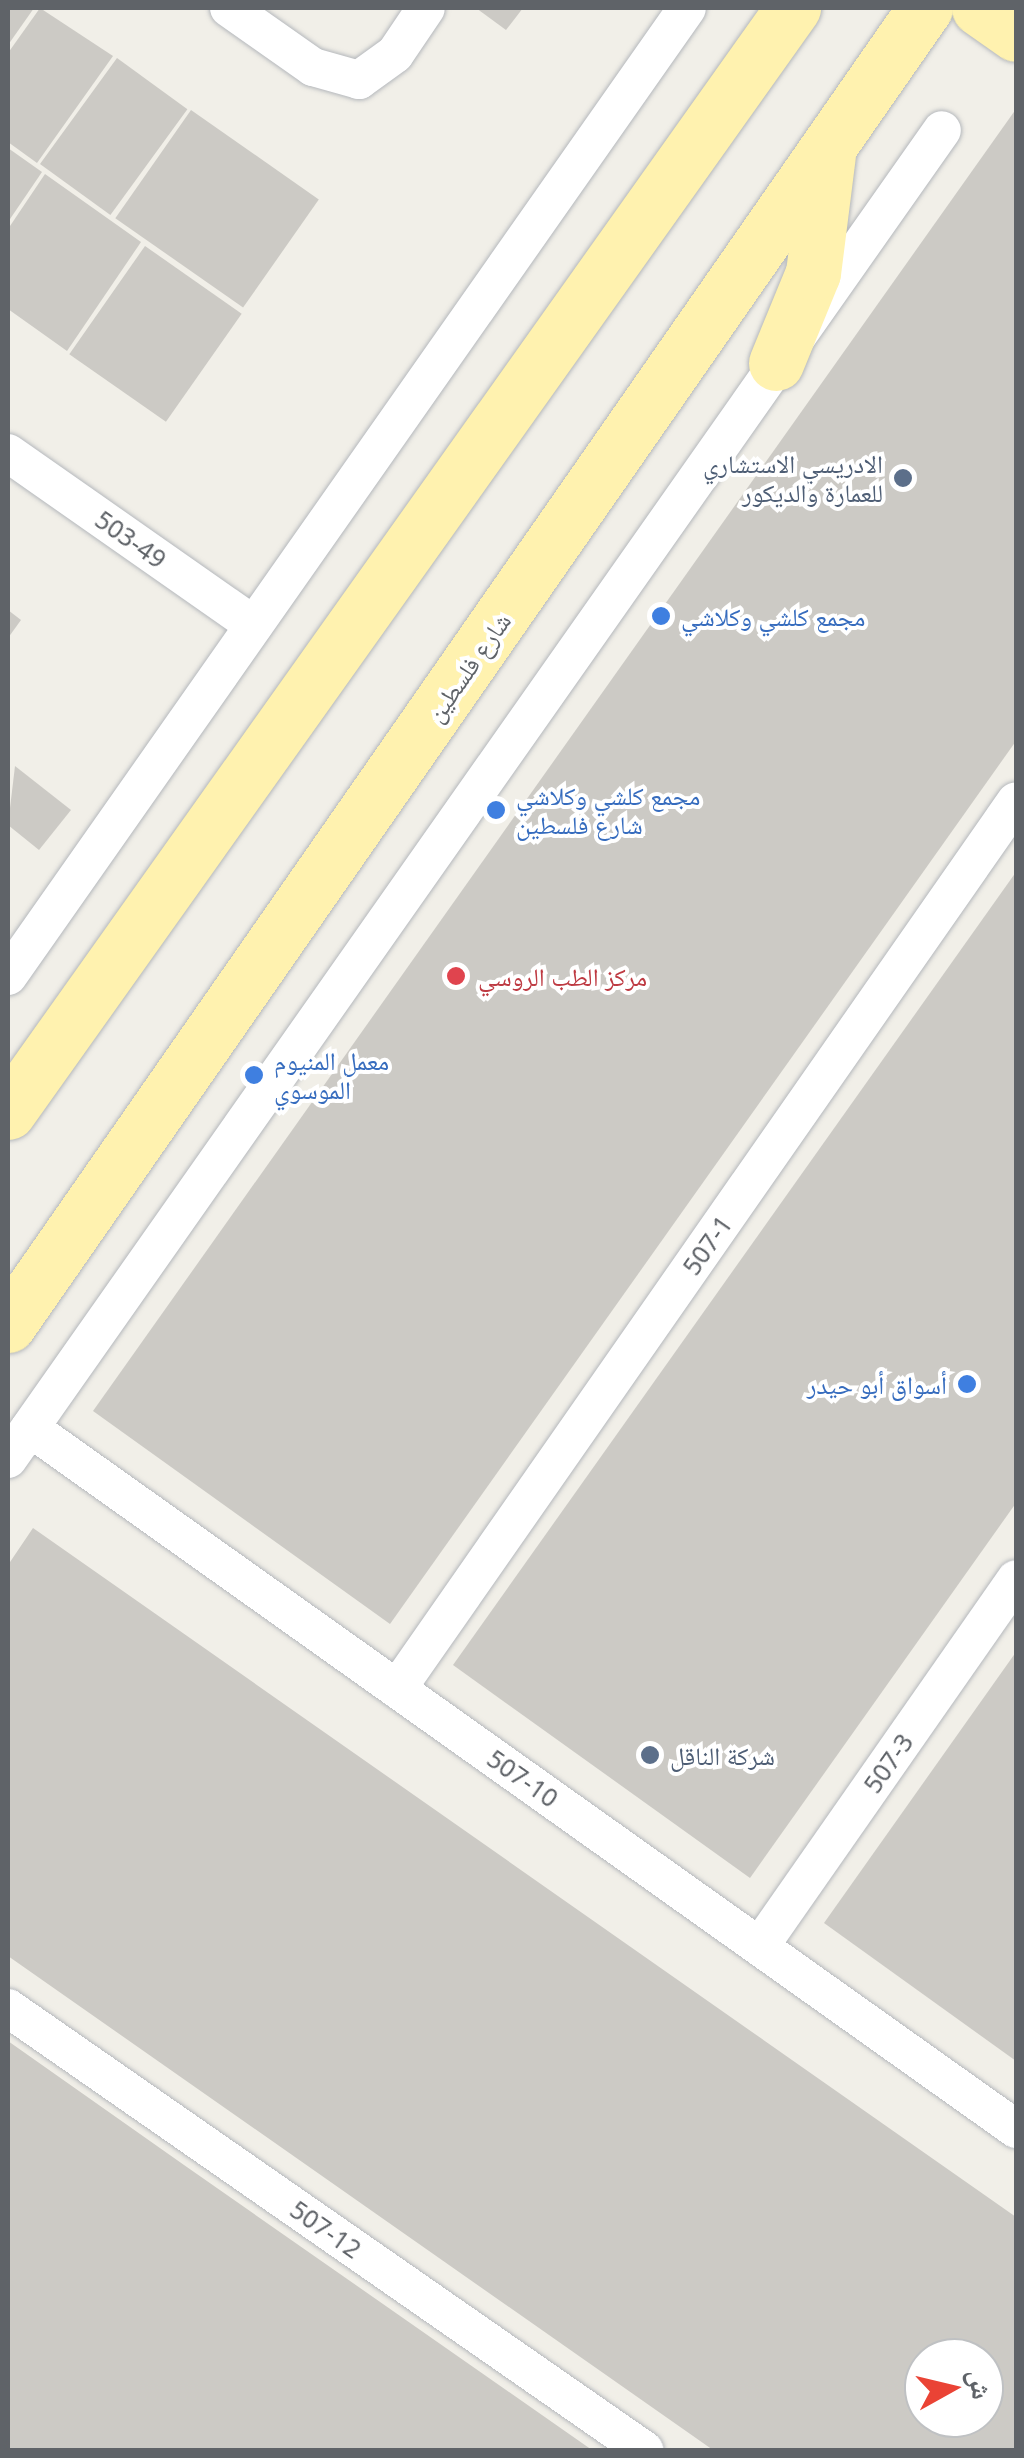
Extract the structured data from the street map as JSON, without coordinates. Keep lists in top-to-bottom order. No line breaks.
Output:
{"streets":{"main road":["شارع فلسطين"],"street":["503-49","507-1","507-3","507-10","507-12"]},"crossings":[["507-1","507-10"],["507-3","507-10"]],"places":["الادريسي الاستشاري للعمارة والديكور","مجمع كلشي وكلاشي","مجمع كلشي وكلاشي شارع فلسطين","مركز الطب الروسي","معمل المنيوم الموسوي","أسواق أبو حيدر","شركة الناقل"],"north":"right"}
